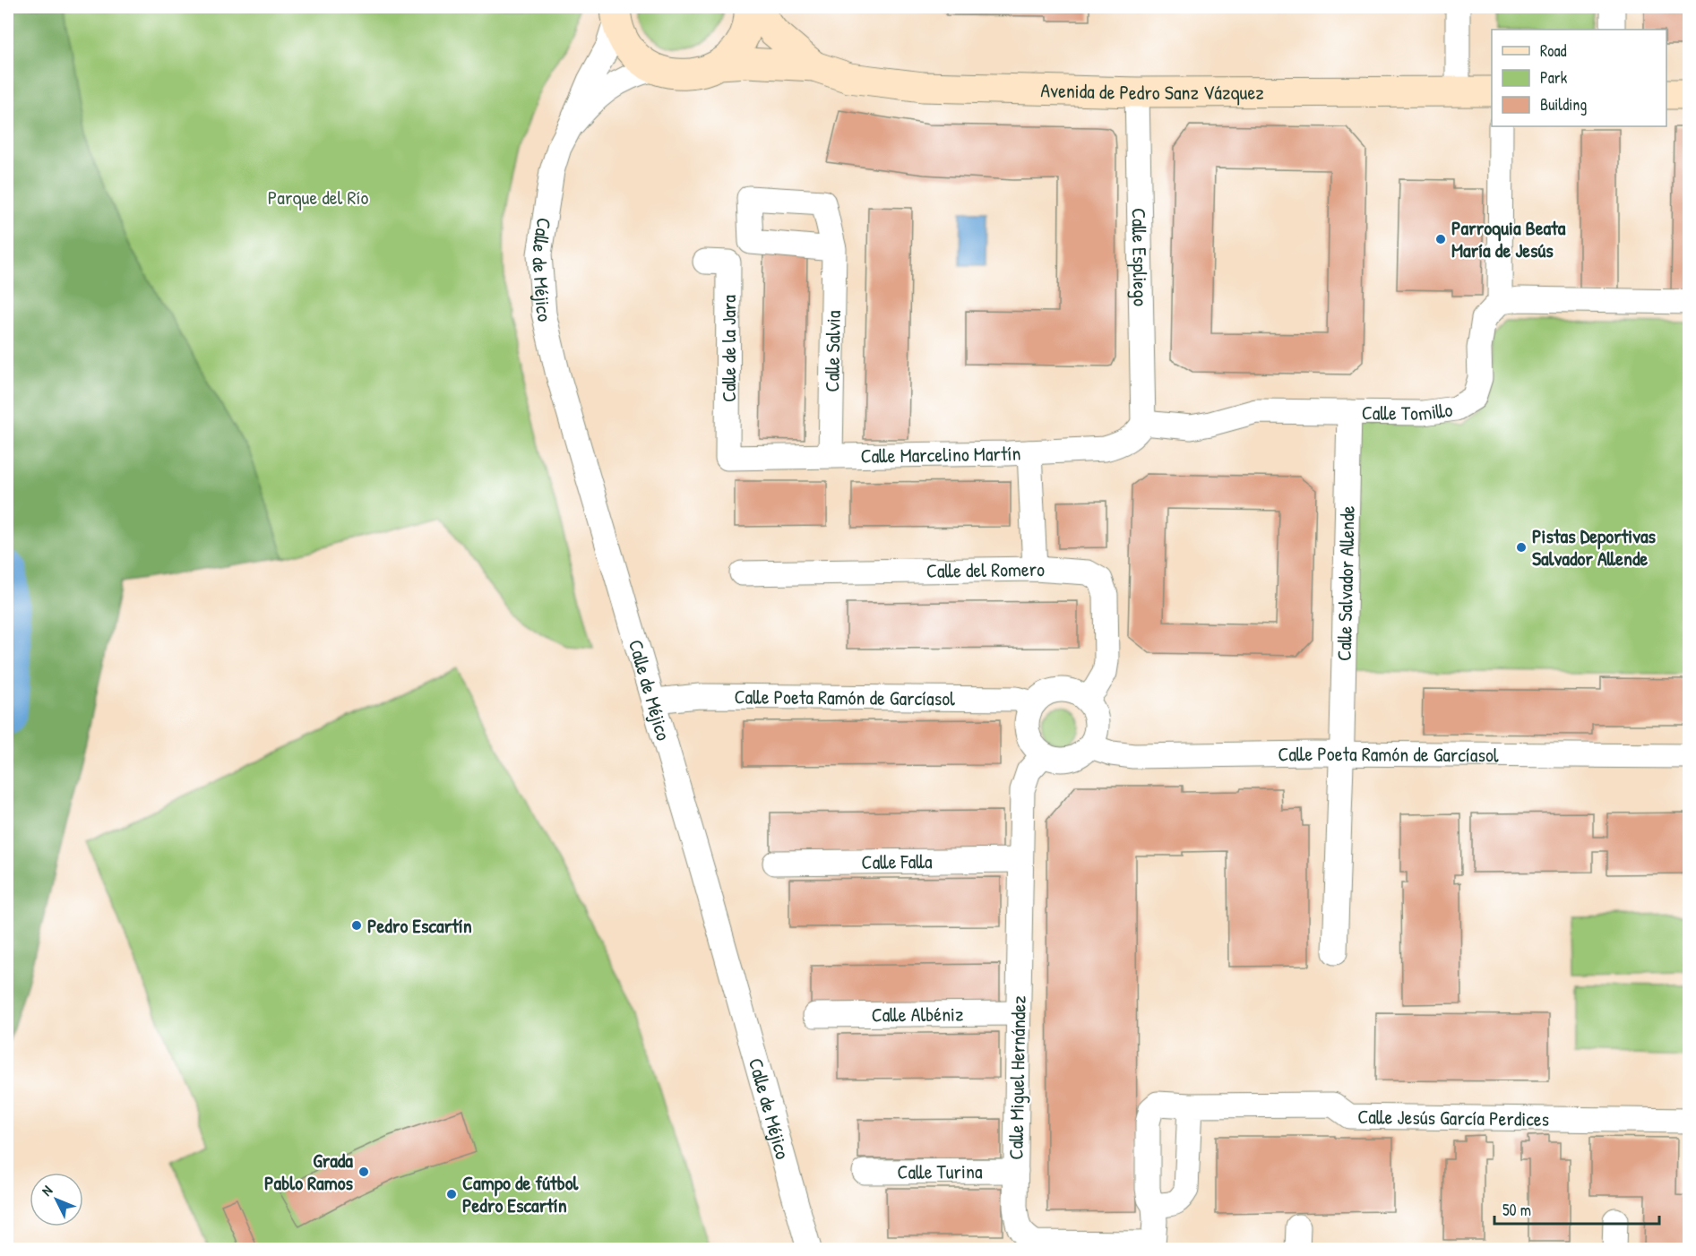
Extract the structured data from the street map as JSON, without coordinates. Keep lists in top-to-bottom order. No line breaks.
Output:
{"streets":{"street":["Avenida de Pedro Sanz Vázquez","Calle Espliego","Calle de Méjico","Calle de la Jara","Calle Salvia","Calle Tomillo","Calle Marcelino Martín","Calle del Romero","Calle Salvador Allende","Calle Poeta Ramón de Garcíasol","Calle Falla","Calle Albéniz","Calle Miguel Hernández","Calle Jesús García Perdices","Calle Turina"]},"crossings":[["Avenida de Pedro Sanz Vázquez","Calle Espliego"],["Calle Espliego","Calle Tomillo"],["Calle Espliego","Calle Marcelino Martín"],["Calle de Méjico","Calle Poeta Ramón de Garcíasol"],["Calle de la Jara","Calle Marcelino Martín"],["Calle Salvia","Calle Marcelino Martín"],["Calle Tomillo","Calle Marcelino Martín"],["Calle Tomillo","Calle Salvador Allende"],["Calle del Romero","Calle Poeta Ramón de Garcíasol"],["Calle del Romero","Calle Miguel Hernández"],["Calle Salvador Allende","Calle Poeta Ramón de Garcíasol"],["Calle Poeta Ramón de Garcíasol","Calle Miguel Hernández"],["Calle Falla","Calle Miguel Hernández"],["Calle Albéniz","Calle Miguel Hernández"],["Calle Miguel Hernández","Calle Turina"]],"parks":["Parque del Río"],"places":["Parroquia Beata María de Jesús","Pistas Deportivas Salvador Allende","Pedro Escartín","Grada Pablo Ramos","Campo de fútbol Pedro Escartín"],"legend":["Road","Park","Building"],"scale_bar":"50 m","north":"top left"}
